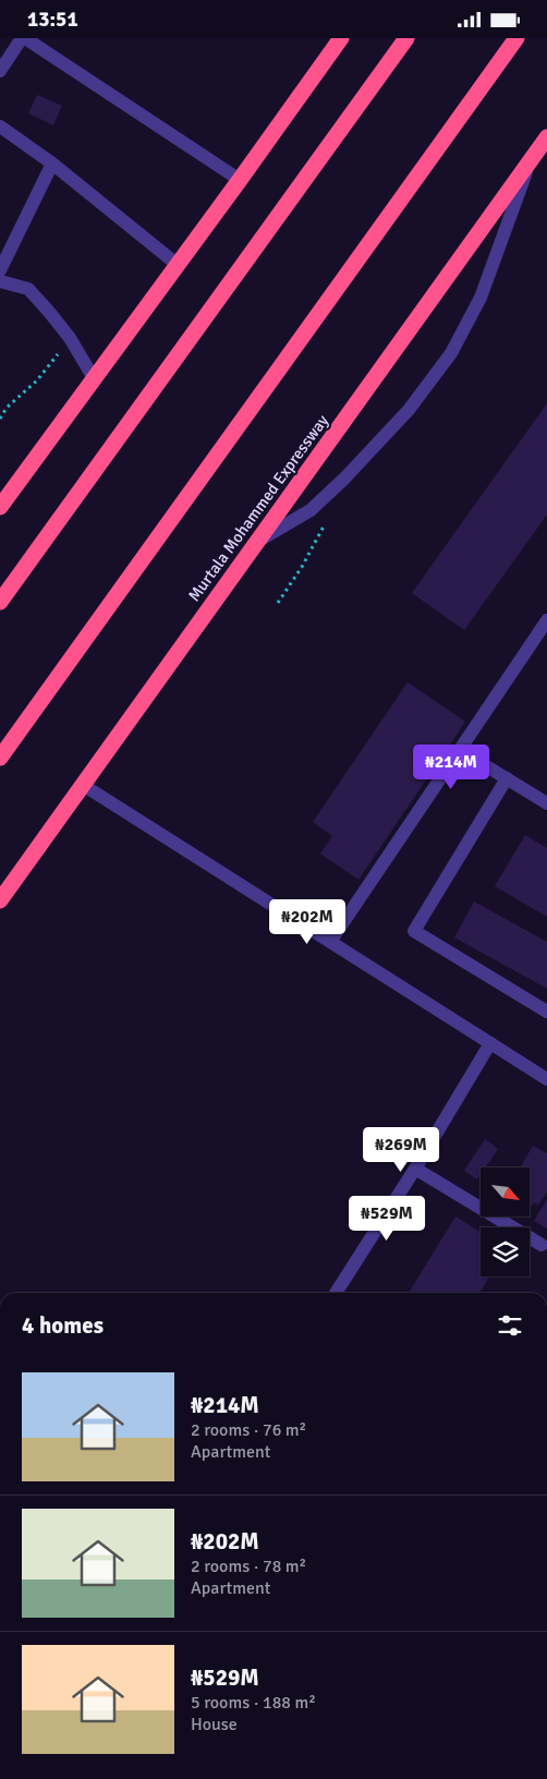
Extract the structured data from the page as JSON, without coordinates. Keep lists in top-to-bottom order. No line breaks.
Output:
{"streets":{"highway":["Murtala Mohammed Expressway"]},"north":"bottom right","page":{"status":"13:51","price":["₦214M","₦202M","₦269M","₦529M"],"heading":"4 homes","list":[{"name":"₦214M","note":"2 rooms · 76 m² · Apartment"},{"name":"₦202M","note":"2 rooms · 78 m² · Apartment"},{"name":"₦529M","note":"5 rooms · 188 m² · House"}]}}
